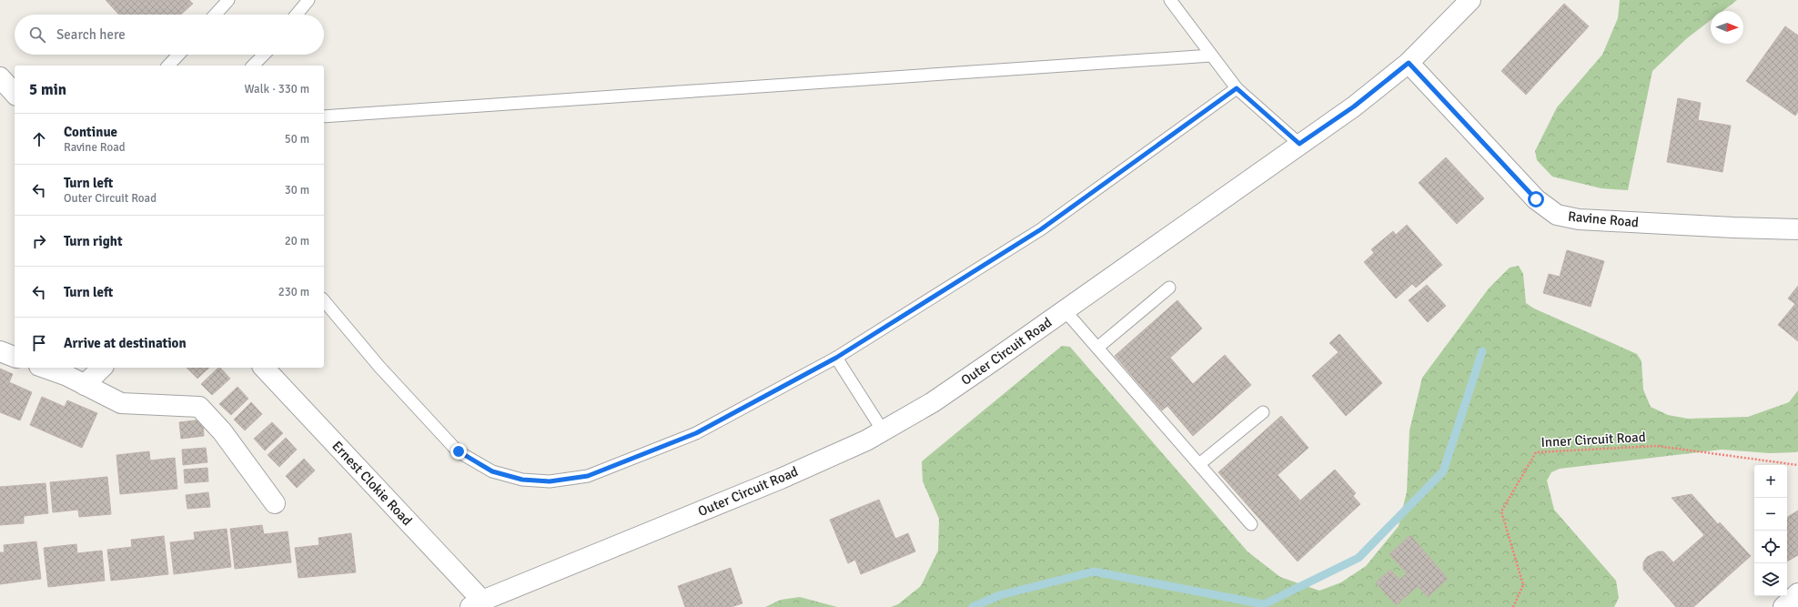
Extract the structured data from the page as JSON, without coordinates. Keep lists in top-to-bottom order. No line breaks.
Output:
{"streets":{"street":["Ravine Road","Outer Circuit Road","Ernest Clokie Road"],"path":["Inner Circuit Road"]},"crossings":[["Ravine Road","Outer Circuit Road"],["Outer Circuit Road","Ernest Clokie Road"]],"north":"right","page":{"search":"Search here","heading":["5 min","Walk · 330 m"],"list":[["Continue","Ravine Road","50 m"],["Turn left","Outer Circuit Road","30 m"],["Turn right","20 m"],["Turn left","230 m"],"Arrive at destination"],"map_buttons":["+","−"]}}
